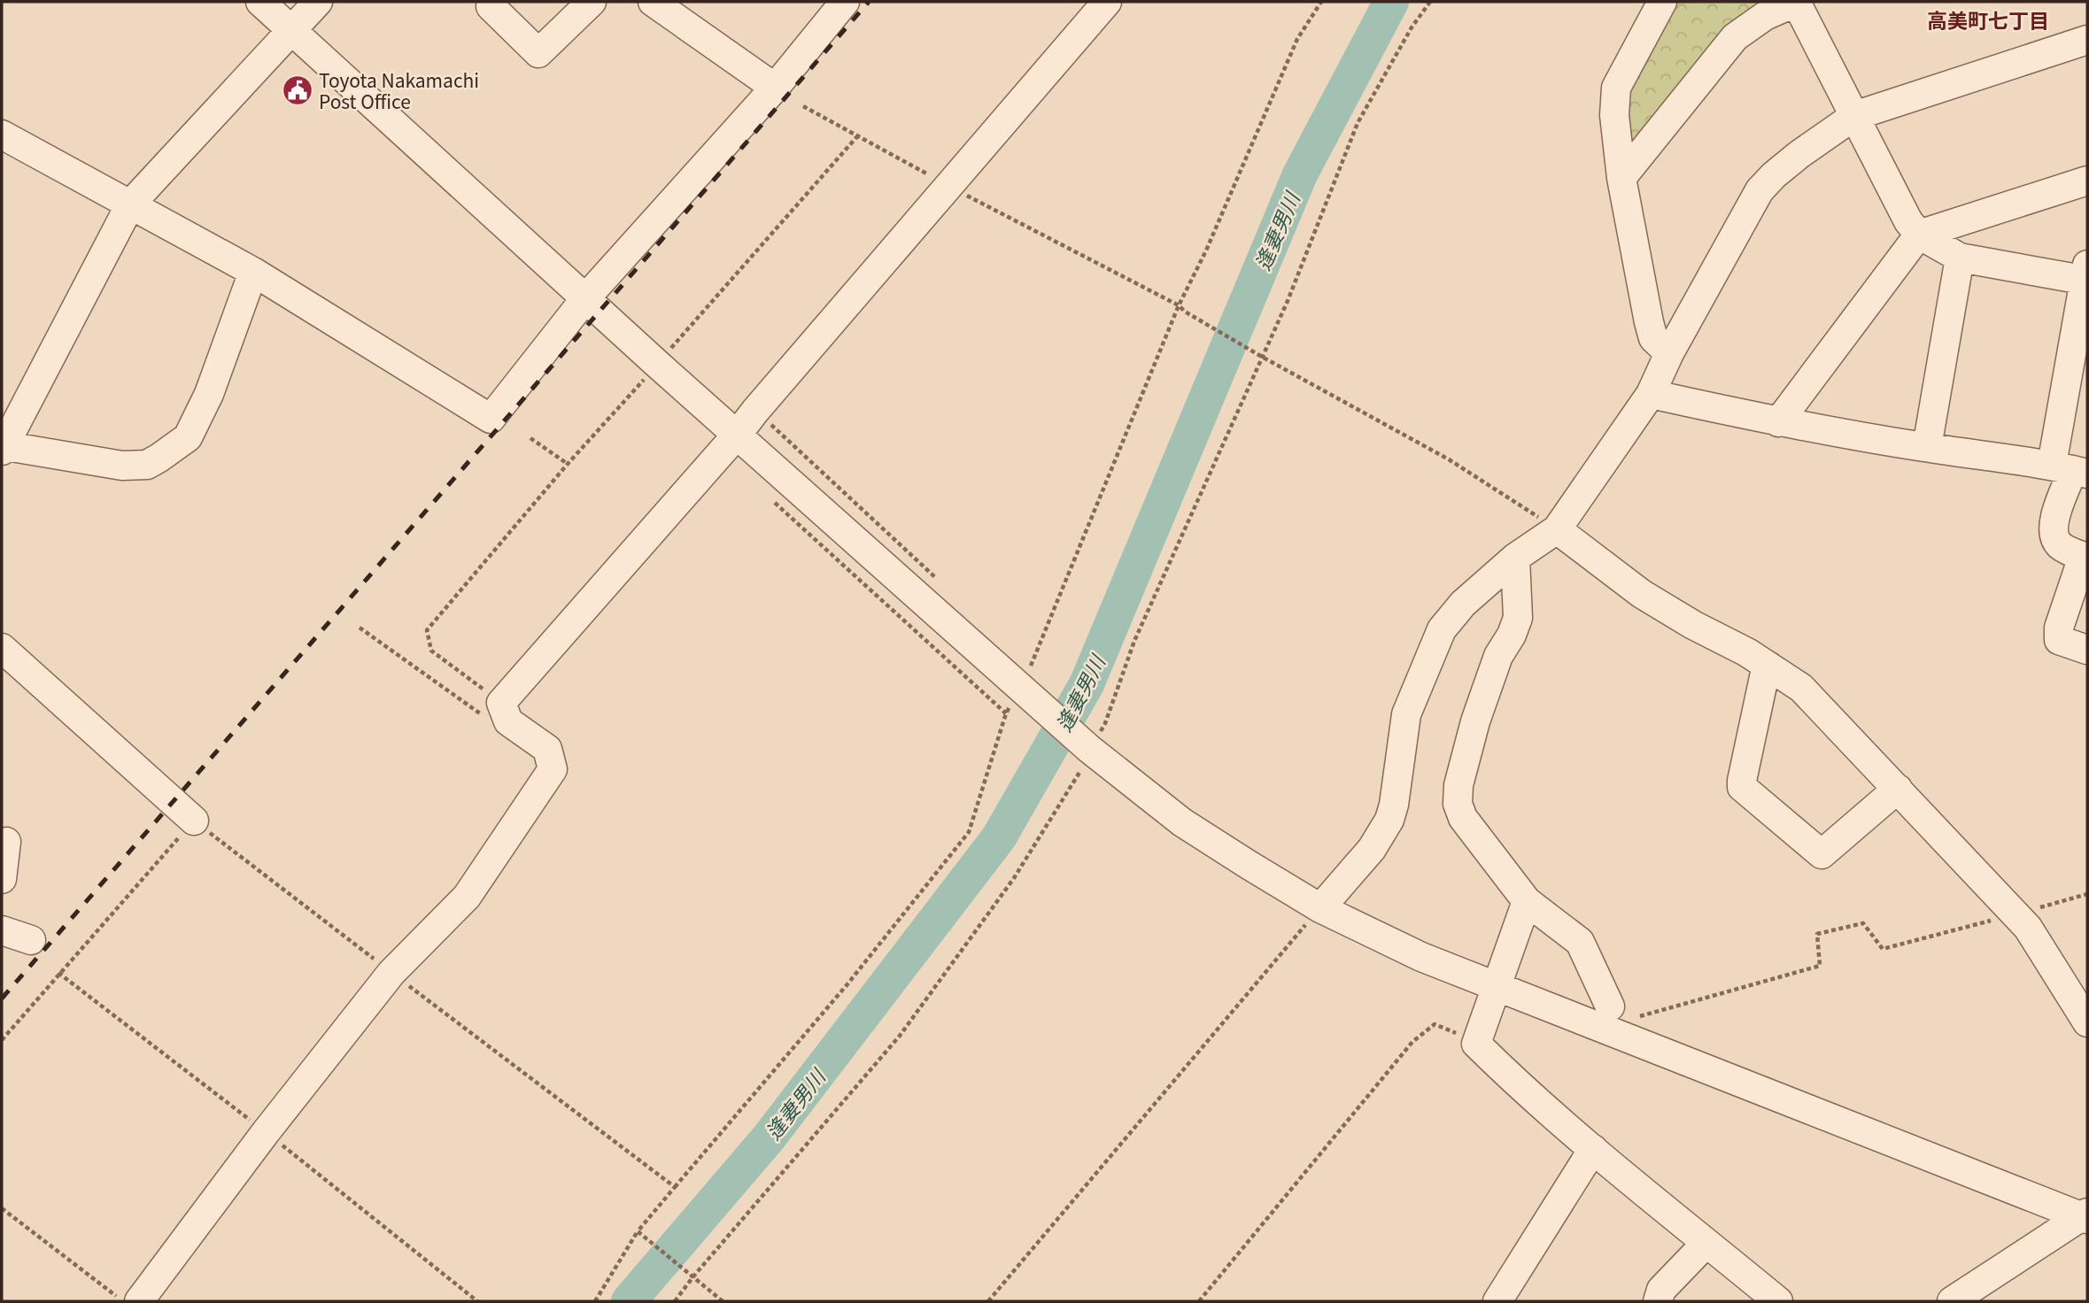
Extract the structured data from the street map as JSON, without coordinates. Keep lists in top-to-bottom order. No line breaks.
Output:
{"districts":["高美町七丁目"],"water":["逢妻男川"],"places":{"public building":["Toyota Nakamachi Post Office"]}}
